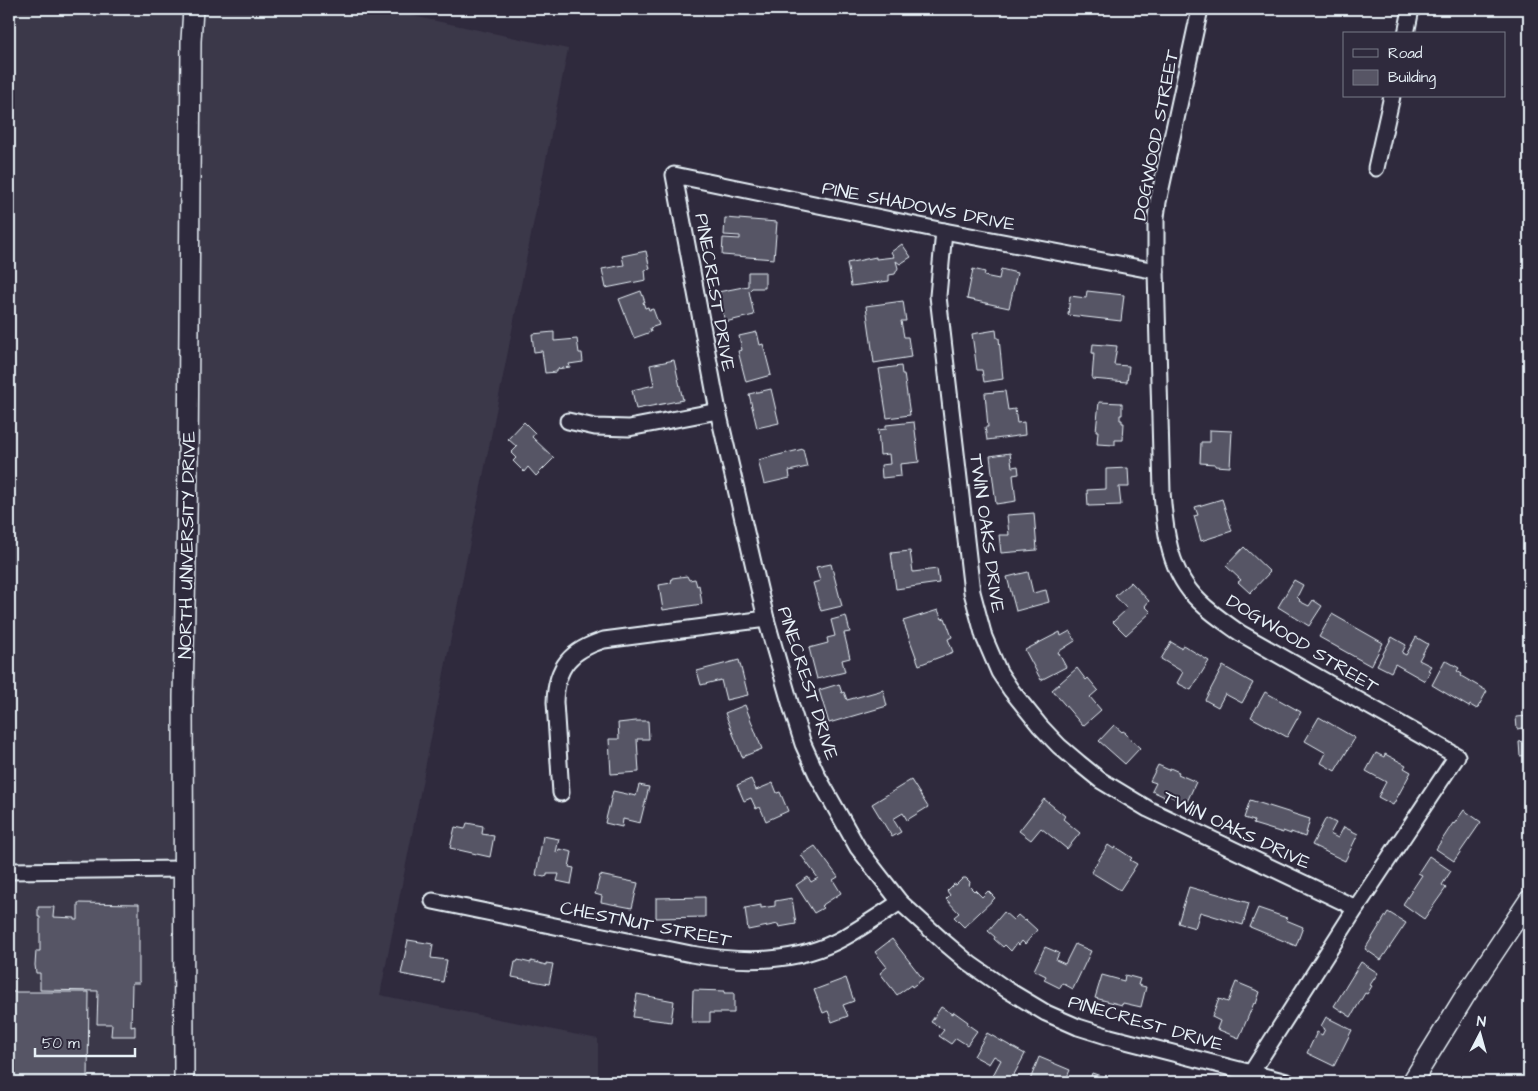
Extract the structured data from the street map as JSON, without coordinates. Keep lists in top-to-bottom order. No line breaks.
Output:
{"streets":{"main road":["NORTH UNIVERSITY DRIVE"],"street":["DOGWOOD STREET","PINE SHADOWS DRIVE","PINECREST DRIVE","TWIN OAKS DRIVE","CHESTNUT STREET"]},"crossings":[["DOGWOOD STREET","PINE SHADOWS DRIVE"],["DOGWOOD STREET","PINECREST DRIVE"],["DOGWOOD STREET","TWIN OAKS DRIVE"],["PINE SHADOWS DRIVE","PINECREST DRIVE"],["PINE SHADOWS DRIVE","TWIN OAKS DRIVE"],["PINECREST DRIVE","CHESTNUT STREET"]],"legend":["Road","Building"],"scale_bar":"50 m","north":"top"}
